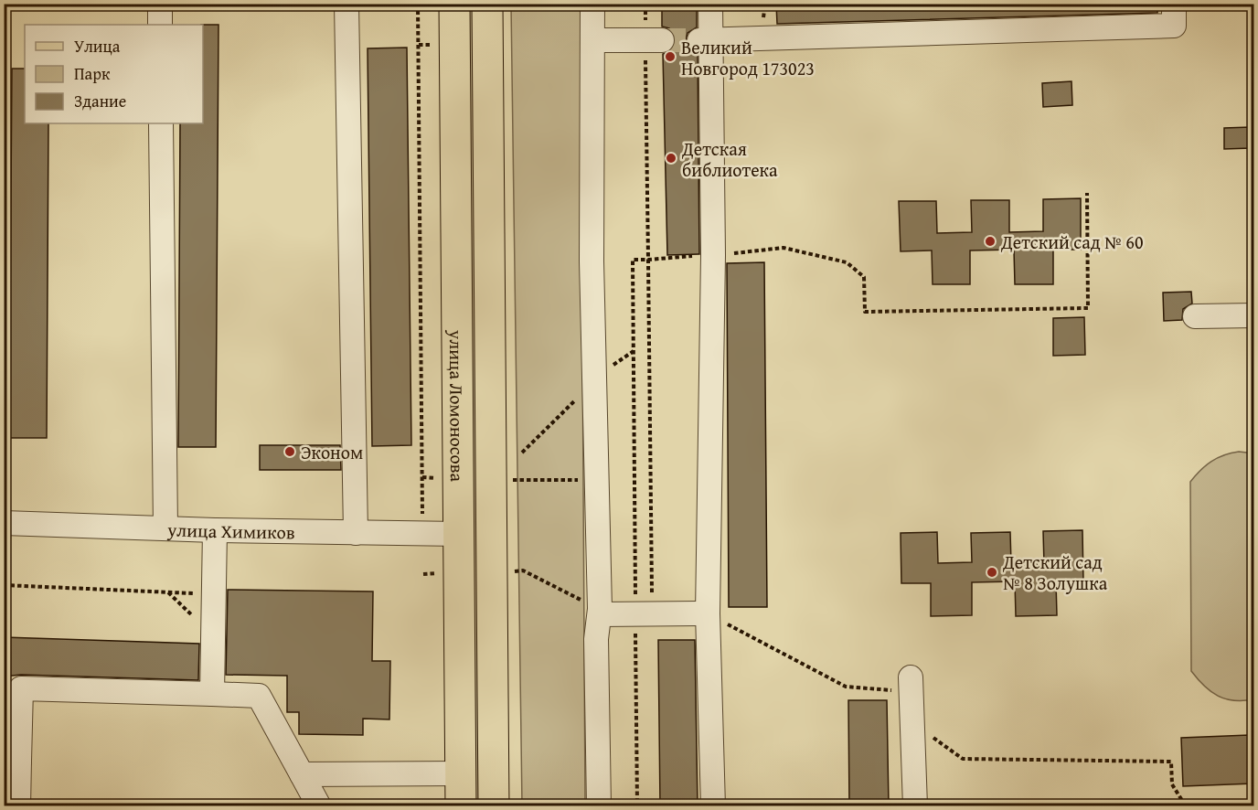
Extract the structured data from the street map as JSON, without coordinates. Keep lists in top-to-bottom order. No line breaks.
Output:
{"streets":{"main road":["улица Ломоносова"],"street":["улица Химиков"]},"crossings":[["улица Ломоносова","улица Химиков"]],"places":["Великий Новгород 173023","Детская библиотека","Детский сад № 60","Эконом","Детский сад № 8 Золушка"],"legend":["Улица","Парк","Здание"]}
